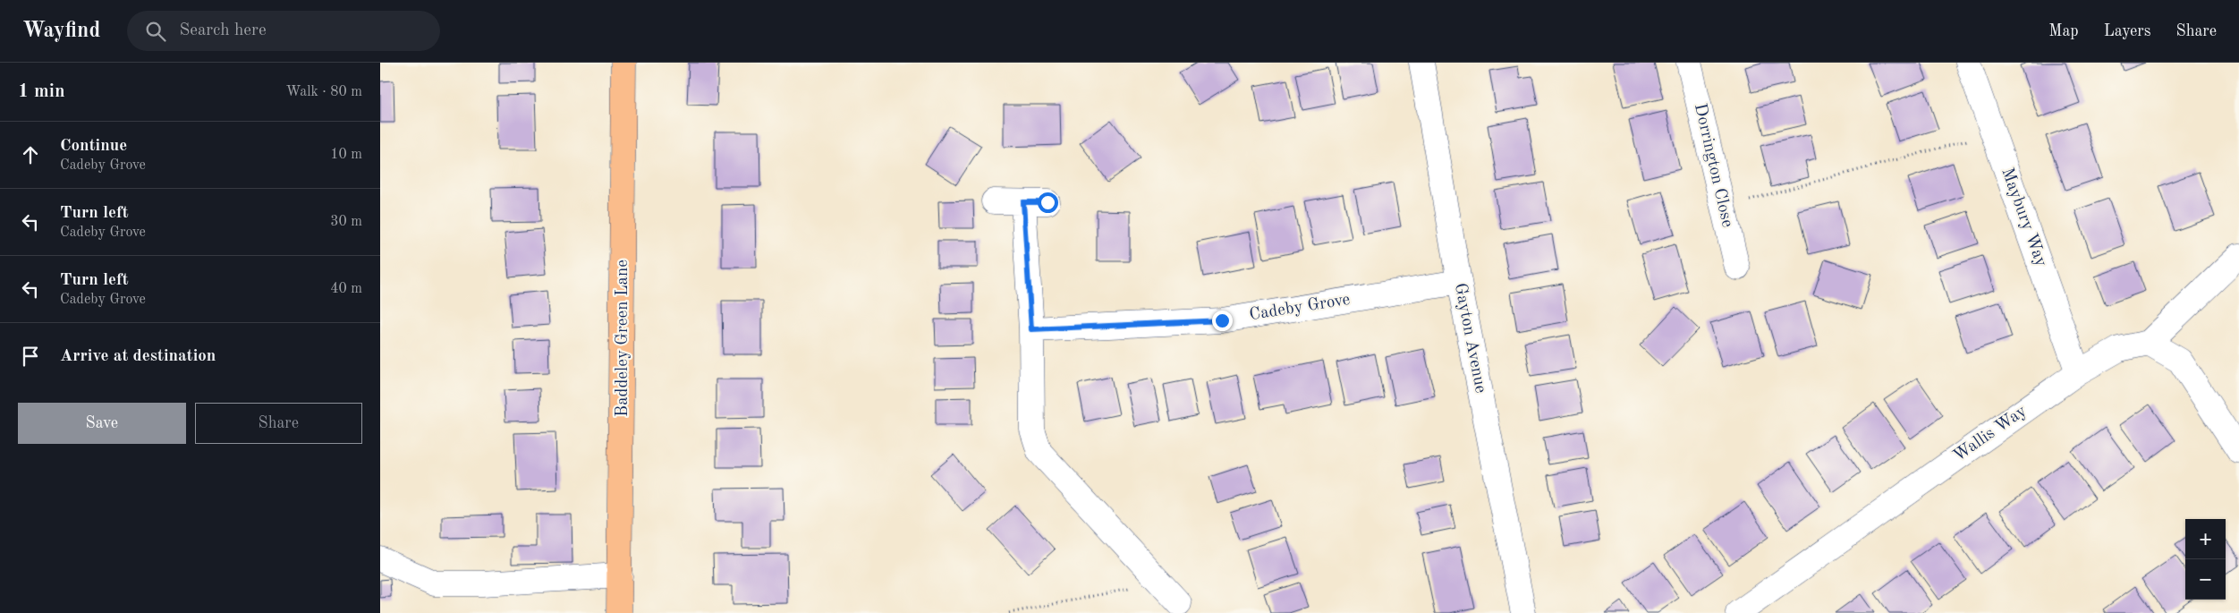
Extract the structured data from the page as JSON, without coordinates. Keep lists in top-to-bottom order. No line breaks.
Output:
{"streets":{"main road":["Baddeley Green Lane"],"street":["Dorrington Close","Maybury Way","Cadeby Grove","Gayton Avenue","Wallis Way"]},"crossings":[["Maybury Way","Wallis Way"],["Cadeby Grove","Gayton Avenue"]],"page":{"header":"Wayfind","search":"Search here","nav":["Map","Layers","Share"],"heading":["1 min","Walk · 80 m"],"list":[["Continue","Cadeby Grove","10 m"],["Turn left","Cadeby Grove","30 m"],["Turn left","Cadeby Grove","40 m"],"Arrive at destination"],"buttons":["Save","Share"],"map_buttons":["+","−"]}}
